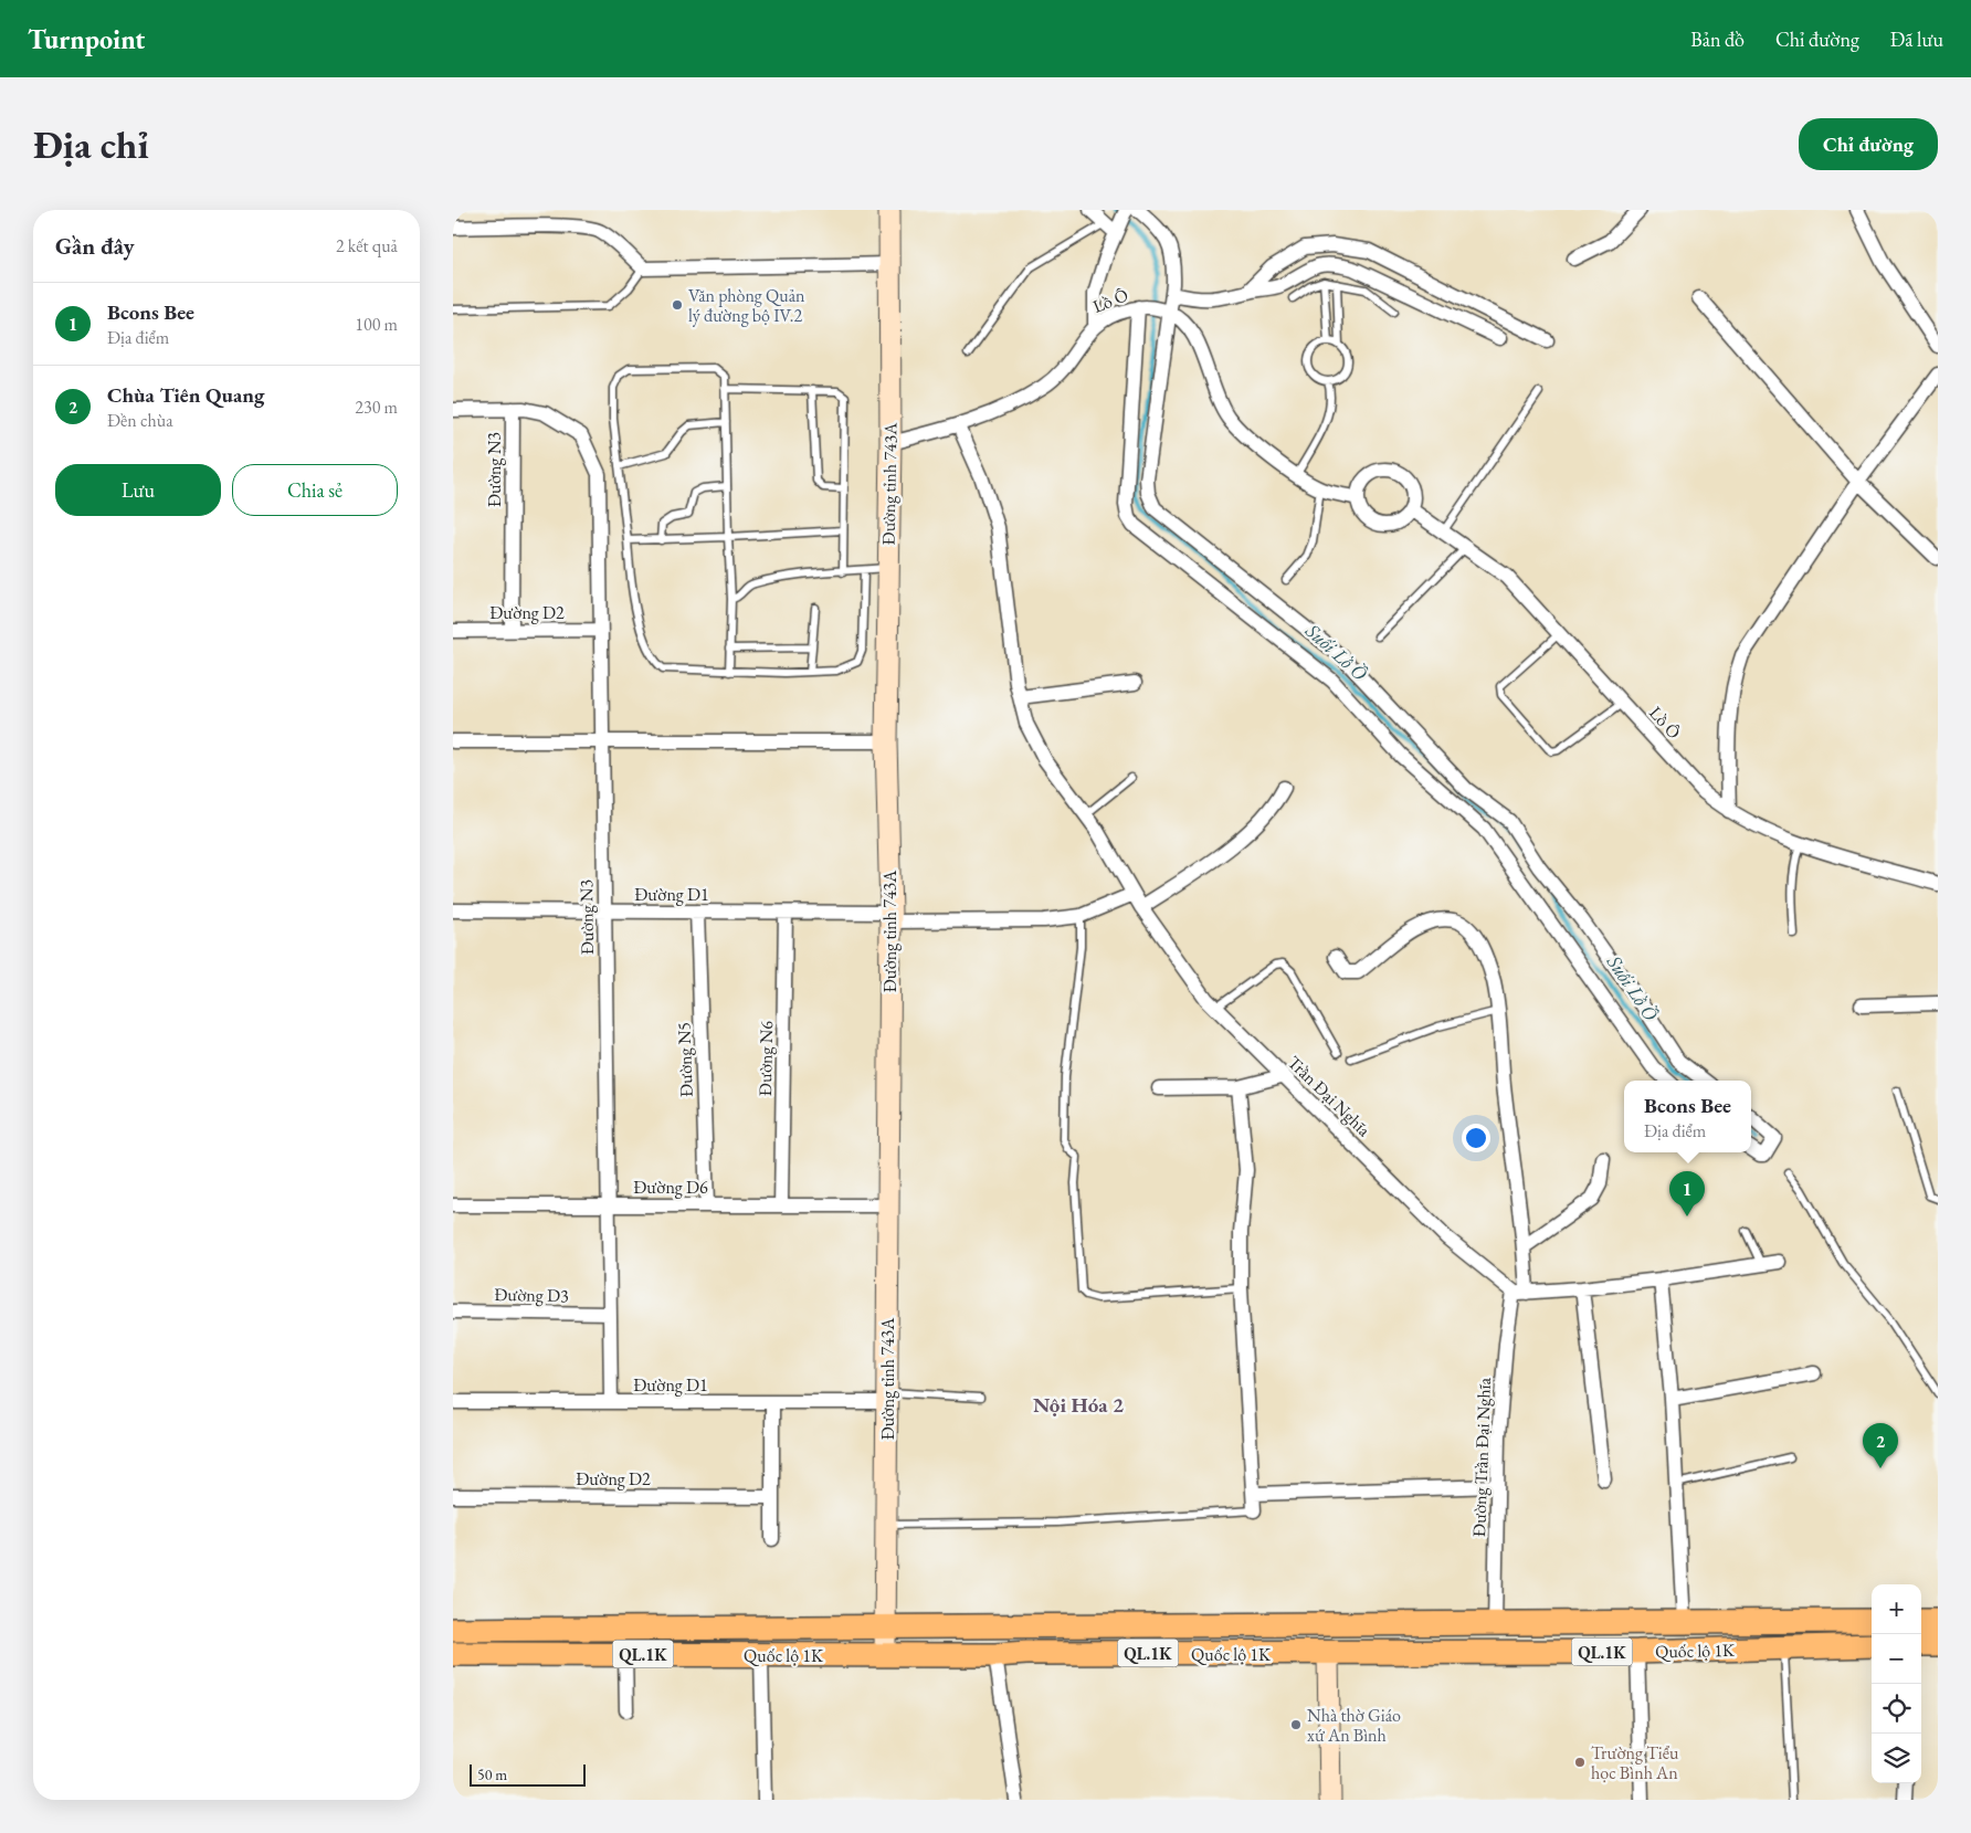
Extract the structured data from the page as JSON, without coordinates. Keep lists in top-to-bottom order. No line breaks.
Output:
{"streets":{"main road":["Đường tỉnh 743A","Quốc lộ 1K","QL.1K"],"street":["Lồ Ô","Đường N3","Đường D2","Đường D1","Đường N6","Đường N5","Trần Đại Nghĩa","Đường D6","Đường D3","Đường Trần Đại Nghĩa"]},"crossings":[["Lồ Ô","Đường tỉnh 743A"],["Lồ Ô","Trần Đại Nghĩa"],["Đường N3","Đường D2"],["Đường N3","Đường D1"],["Đường N3","Đường D6"],["Đường N3","Đường D3"],["Đường tỉnh 743A","Đường D1"],["Đường tỉnh 743A","Đường D6"],["Đường tỉnh 743A","Quốc lộ 1K"],["Đường D1","Đường N6"],["Đường D1","Đường N5"],["Đường N6","Đường D6"],["Đường N5","Đường D6"],["Trần Đại Nghĩa","Đường Trần Đại Nghĩa"],["Đường Trần Đại Nghĩa","Quốc lộ 1K"]],"districts":["Nội Hóa 2"],"water":["Suối Lồ Ồ"],"places":["Văn phòng Quản lý đường bộ IV.2","Nhà thờ Giáo xứ An Bình","Trường Tiểu học Bình An"],"scale_bar":"50 m","page":{"header":"Turnpoint","nav":["Bản đồ","Chỉ đường","Đã lưu"],"buttons":["Chỉ đường",["Lưu","Chia sẻ"]],"title":"Địa chỉ","heading":["Gần đây","2 kết quả"],"list":[{"mark":"1","name":"Bcons Bee","note":"Địa điểm","value":"100 m"},{"mark":"2","name":"Chùa Tiên Quang","note":"Đền chùa","value":"230 m"}],"popup":["Bcons Bee","Địa điểm"],"pins":["1","2"],"map_buttons":["+","−"],"scale":"50 m"}}
